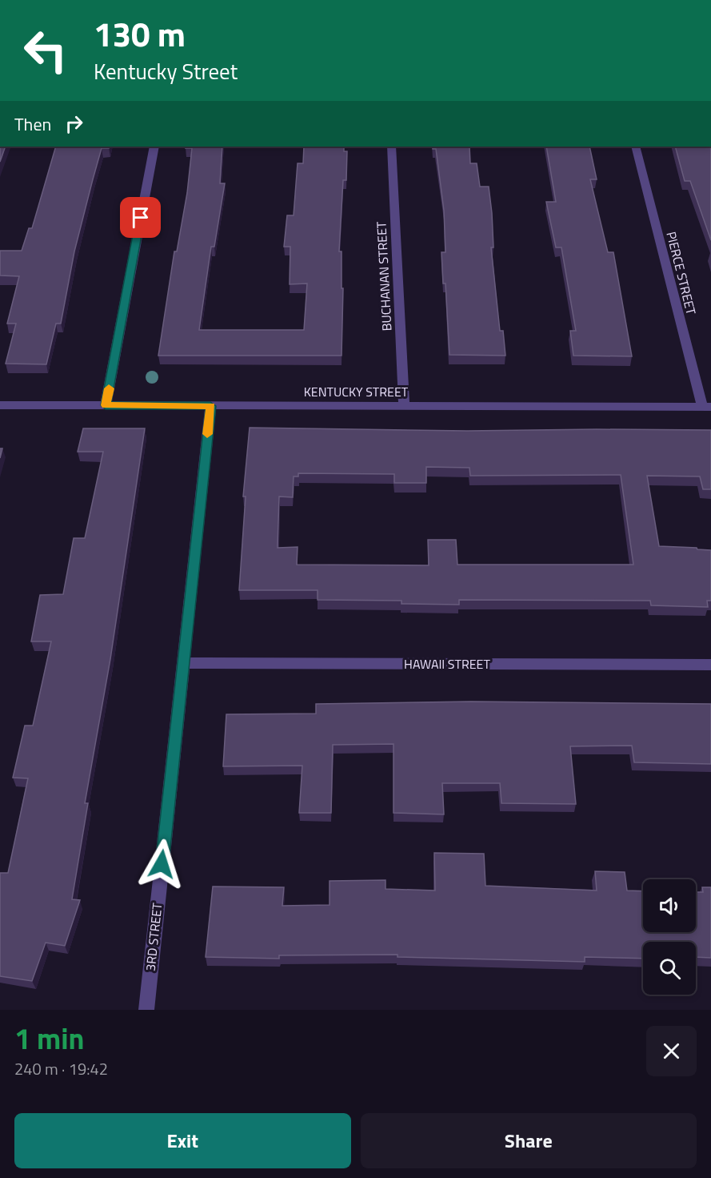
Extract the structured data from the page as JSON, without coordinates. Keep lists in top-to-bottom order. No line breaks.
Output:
{"streets":{"street":["PIERCE STREET","BUCHANAN STREET","KENTUCKY STREET","HAWAII STREET","3RD STREET"]},"crossings":[["PIERCE STREET","KENTUCKY STREET"],["BUCHANAN STREET","KENTUCKY STREET"],["KENTUCKY STREET","3RD STREET"],["HAWAII STREET","3RD STREET"]],"page":{"turn":["130 m","Kentucky Street"],"then":"Then","heading":["1 min","240 m · 19:42"],"buttons":["Exit","Share"]}}
